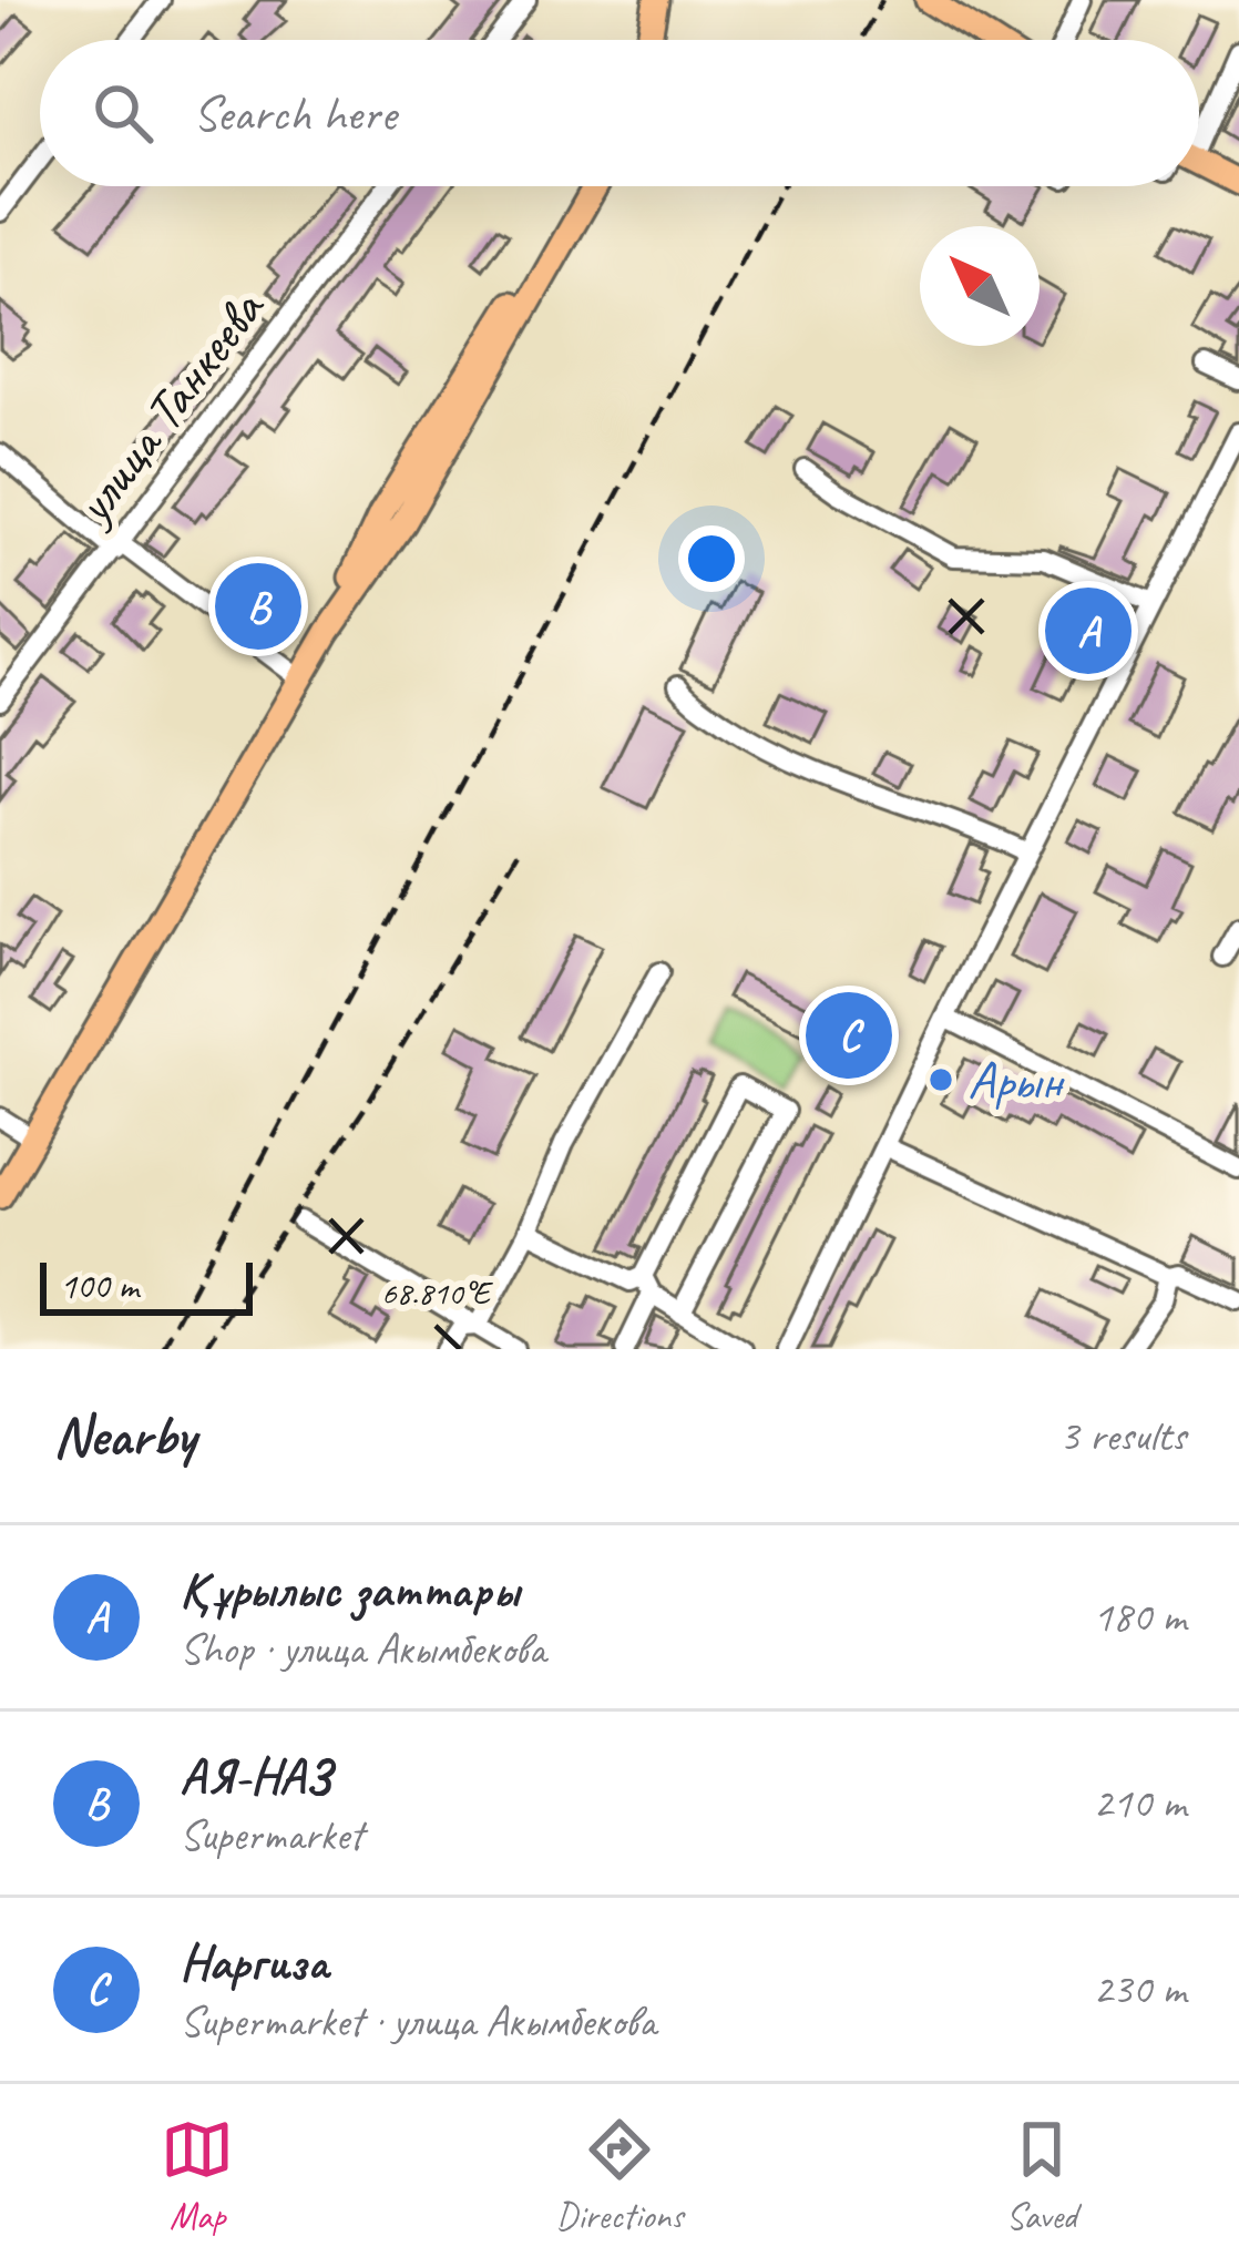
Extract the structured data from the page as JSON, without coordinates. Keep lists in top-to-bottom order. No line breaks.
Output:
{"streets":{"street":["улица Танкеева"]},"places":["Арын"],"scale_bar":"100 m","north":"top left","page":{"search":"Search here","pins":["B","A","C"],"scale":"100 m","heading":["Nearby","3 results"],"list":[{"mark":"A","name":"Құрылыс заттары","note":"Shop · улица Акымбекова","value":"180 m"},{"mark":"B","name":"АЯ-НАЗ","note":"Supermarket","value":"210 m"},{"mark":"C","name":"Наргиза","note":"Supermarket · улица Акымбекова","value":"230 m"}],"nav":["Map","Directions","Saved"]},"coordinates":["68.810°E"]}
